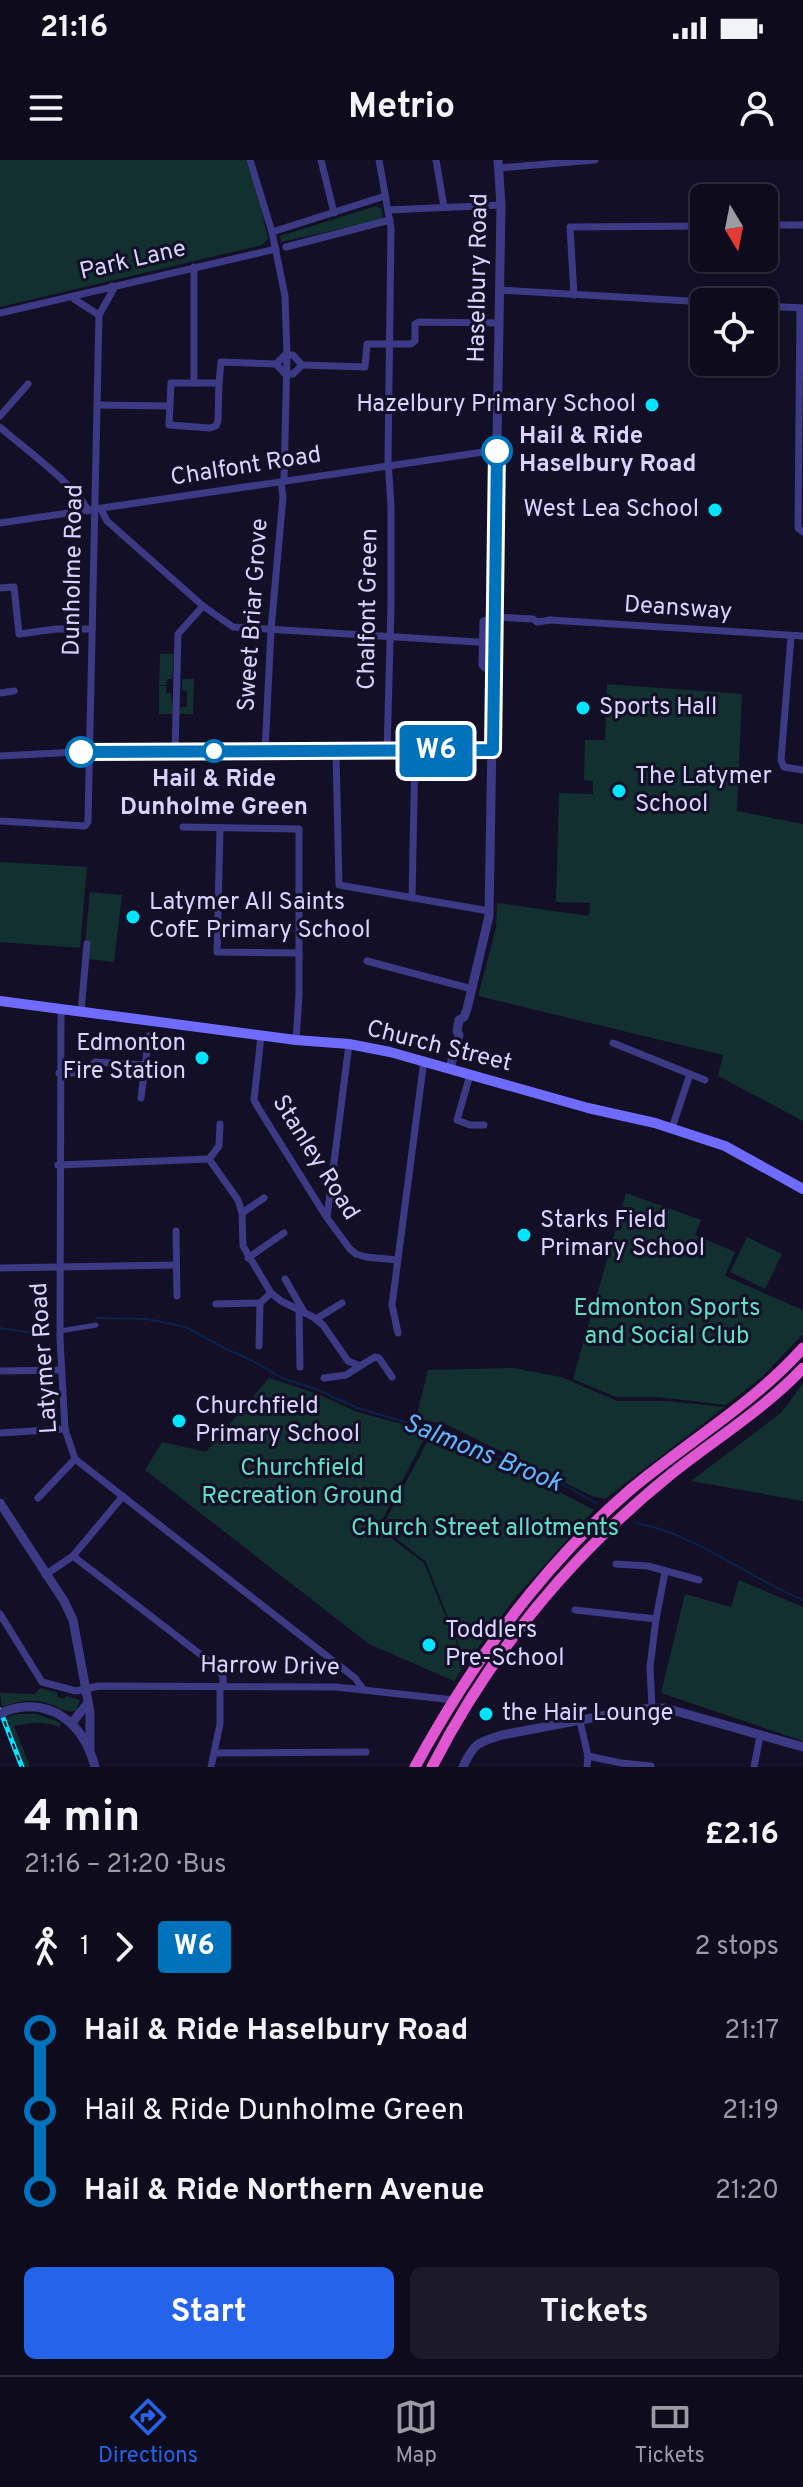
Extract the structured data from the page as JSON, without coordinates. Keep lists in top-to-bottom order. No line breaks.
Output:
{"streets":{"main road":["Church Street"],"street":["Park Lane","Haselbury Road","Chalfont Road","Dunholme Road","Chalfont Green","Deansway","Sweet Briar Grove","Stanley Road","Latymer Road","Harrow Drive"]},"crossings":[["Park Lane","Dunholme Road"],["Park Lane","Sweet Briar Grove"],["Haselbury Road","Chalfont Road"],["Haselbury Road","Deansway"],["Haselbury Road","Church Street"],["Chalfont Road","Dunholme Road"],["Chalfont Road","Chalfont Green"],["Chalfont Road","Sweet Briar Grove"],["Church Street","Stanley Road"],["Church Street","Latymer Road"],["Latymer Road","Harrow Drive"]],"water":["Salmons Brook"],"parks":["Edmonton Sports and Social Club","Churchfield Recreation Ground","Church Street allotments"],"places":["Hazelbury Primary School","Hail & Ride Haselbury Road","West Lea School","Sports Hall","Hail & Ride Dunholme Green","The Latymer School","Latymer All Saints CofE Primary School","Edmonton Fire Station","Starks Field Primary School","Churchfield Primary School","Toddlers Pre-School","the Hair Lounge"],"lines":["bus line W6"],"north":"bottom","page":{"status":"21:16","header":"Metrio","on_map":"W6","heading":["4 min","21:16 – 21:20 · Bus","£2.16"],"legs":["1","W6","2 stops"],"list":[{"name":"Hail & Ride Haselbury Road","value":"21:17"},{"name":"Hail & Ride Dunholme Green","value":"21:19"},{"name":"Hail & Ride Northern Avenue","value":"21:20"}],"buttons":["Start","Tickets"],"tabs":["Directions","Map","Tickets"]}}
